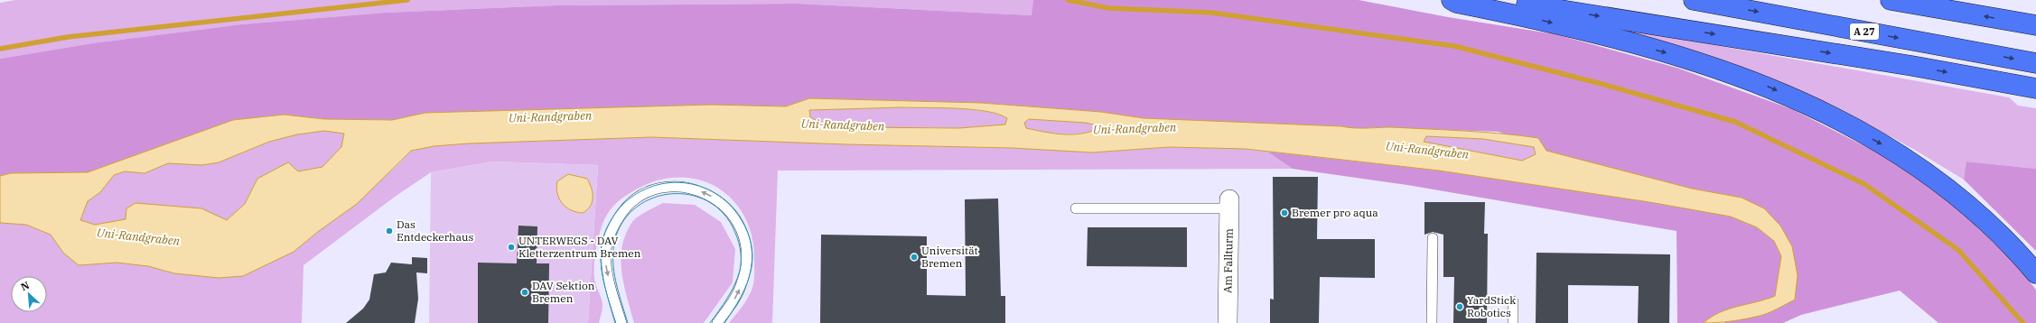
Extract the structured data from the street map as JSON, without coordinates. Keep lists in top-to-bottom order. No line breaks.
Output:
{"streets":{"highway":["A 27"],"street":["Am Fallturm"]},"water":["Uni-Randgraben"],"places":["Bremer pro aqua","Das Entdeckerhaus","UNTERWEGS - DAV Kletterzentrum Bremen","Universität Bremen","DAV Sektion Bremen","YardStick Robotics"],"north":"top left"}
